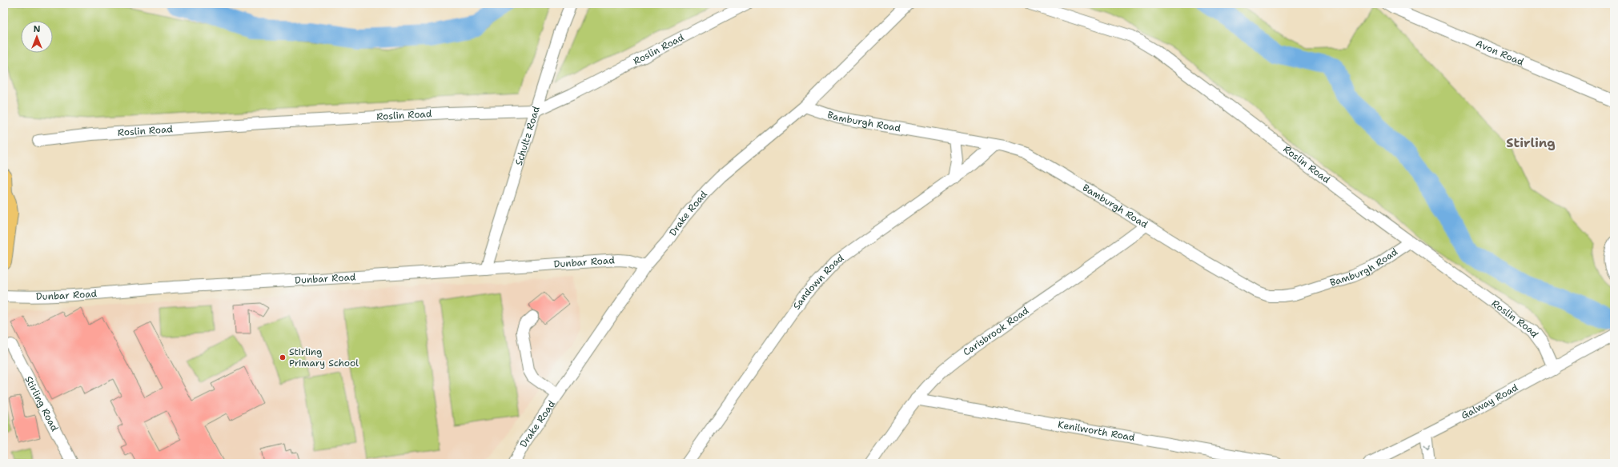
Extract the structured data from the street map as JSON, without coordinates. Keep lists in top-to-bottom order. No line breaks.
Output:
{"streets":{"street":["Roslin Road","Avon Road","Bamburgh Road","Schultz Road","Drake Road","Dunbar Road","Sandown Road","Carisbrook Road","Galway Road","Stirling Road","Kenilworth Road"]},"crossings":[["Roslin Road","Bamburgh Road"],["Roslin Road","Schultz Road"],["Roslin Road","Galway Road"],["Bamburgh Road","Drake Road"],["Bamburgh Road","Sandown Road"],["Bamburgh Road","Carisbrook Road"],["Schultz Road","Dunbar Road"],["Drake Road","Dunbar Road"],["Carisbrook Road","Kenilworth Road"]],"districts":["Stirling"],"places":["Stirling Primary School"],"north":"top"}
